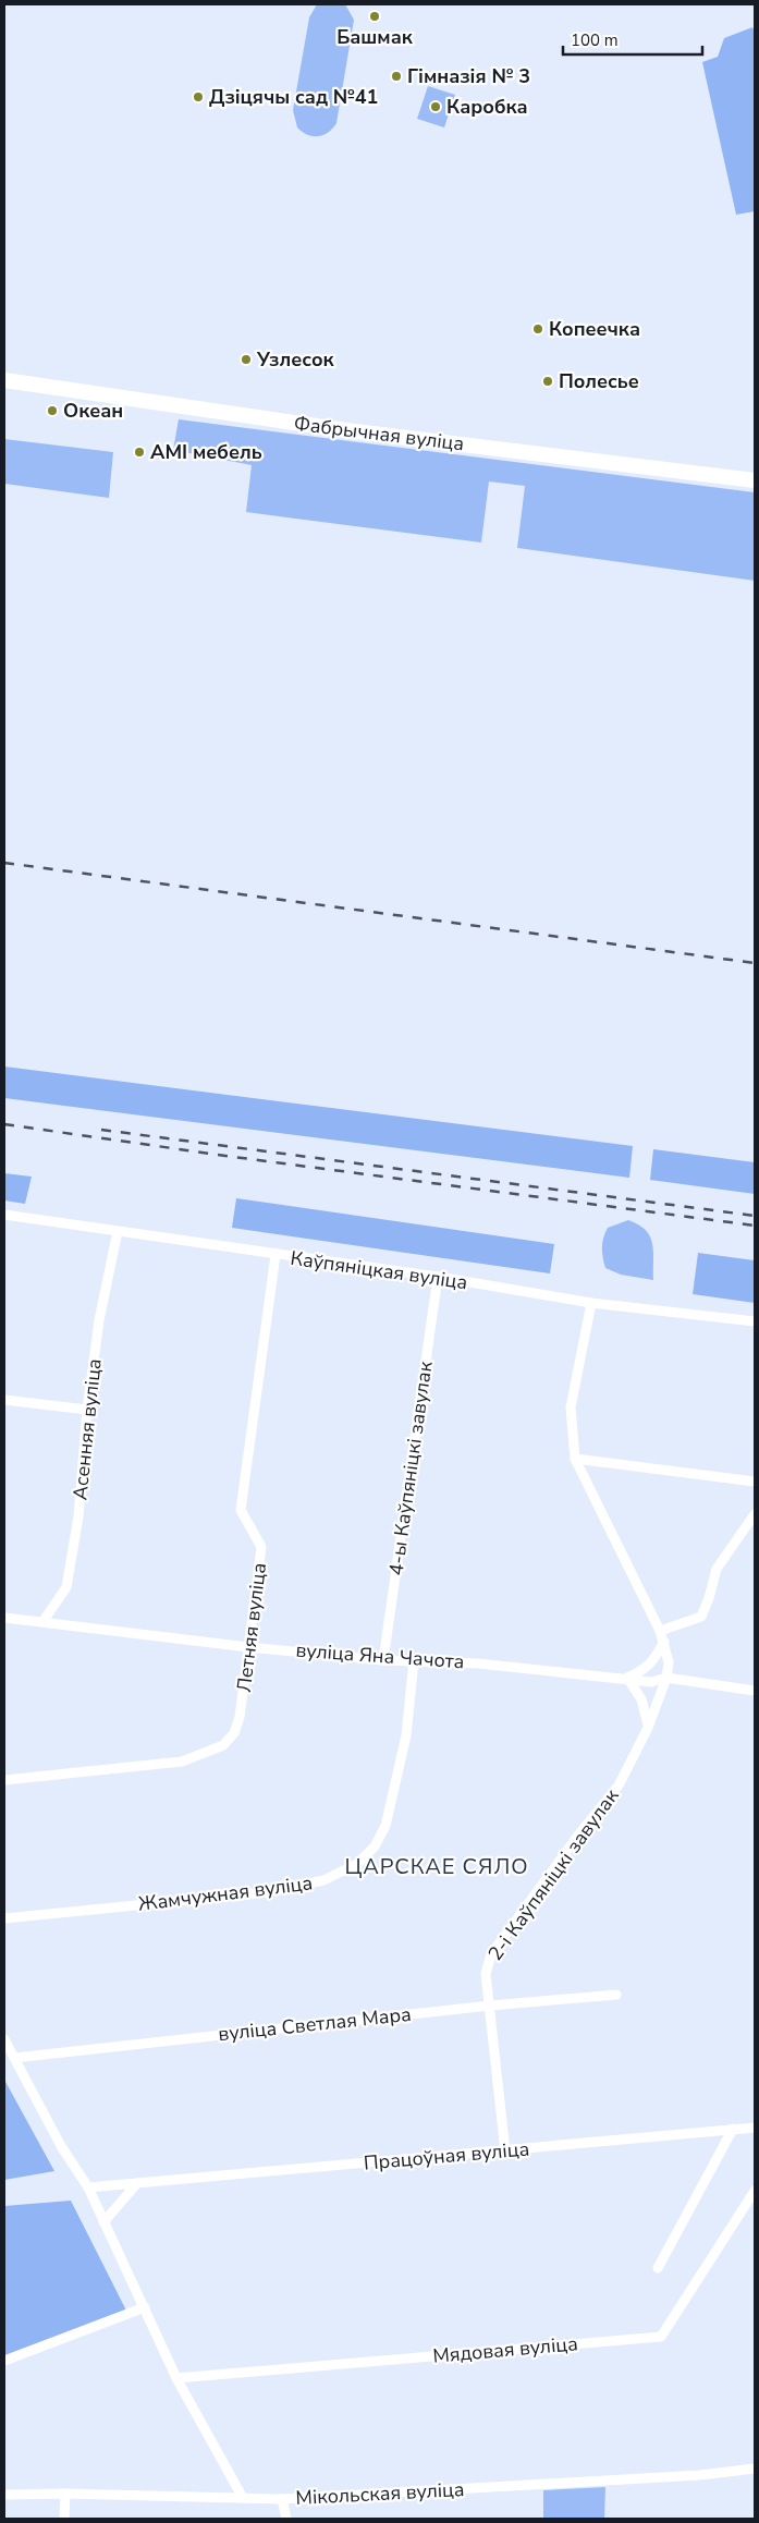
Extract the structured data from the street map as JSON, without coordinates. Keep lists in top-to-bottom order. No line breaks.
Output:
{"streets":{"main road":["Фабрычная вуліца"],"street":["Каўпяніцкая вуліца","Асенняя вуліца","4-ы Каўпяніцкі завулак","Летняя вуліца","вуліца Яна Чачота","2-і Каўпяніцкі завулак","Жамчужная вуліца","вуліца Светлая Мара","Працоўная вуліца","Мядовая вуліца","Мікольская вуліца"]},"crossings":[["Каўпяніцкая вуліца","Асенняя вуліца"],["Каўпяніцкая вуліца","4-ы Каўпяніцкі завулак"],["Каўпяніцкая вуліца","Летняя вуліца"],["Каўпяніцкая вуліца","2-і Каўпяніцкі завулак"],["Асенняя вуліца","вуліца Яна Чачота"],["4-ы Каўпяніцкі завулак","вуліца Яна Чачота"],["Летняя вуліца","вуліца Яна Чачота"],["вуліца Яна Чачота","2-і Каўпяніцкі завулак"],["вуліца Яна Чачота","Жамчужная вуліца"],["2-і Каўпяніцкі завулак","вуліца Светлая Мара"],["2-і Каўпяніцкі завулак","Працоўная вуліца"]],"districts":["ЦАРСКАЕ СЯЛО"],"places":["Башмак","Гімназія № 3","Дзіцячы сад №41","Каробка","Копеечка","Узлесок","Полесье","Океан","AMI мебель"],"scale_bar":"100 m"}
